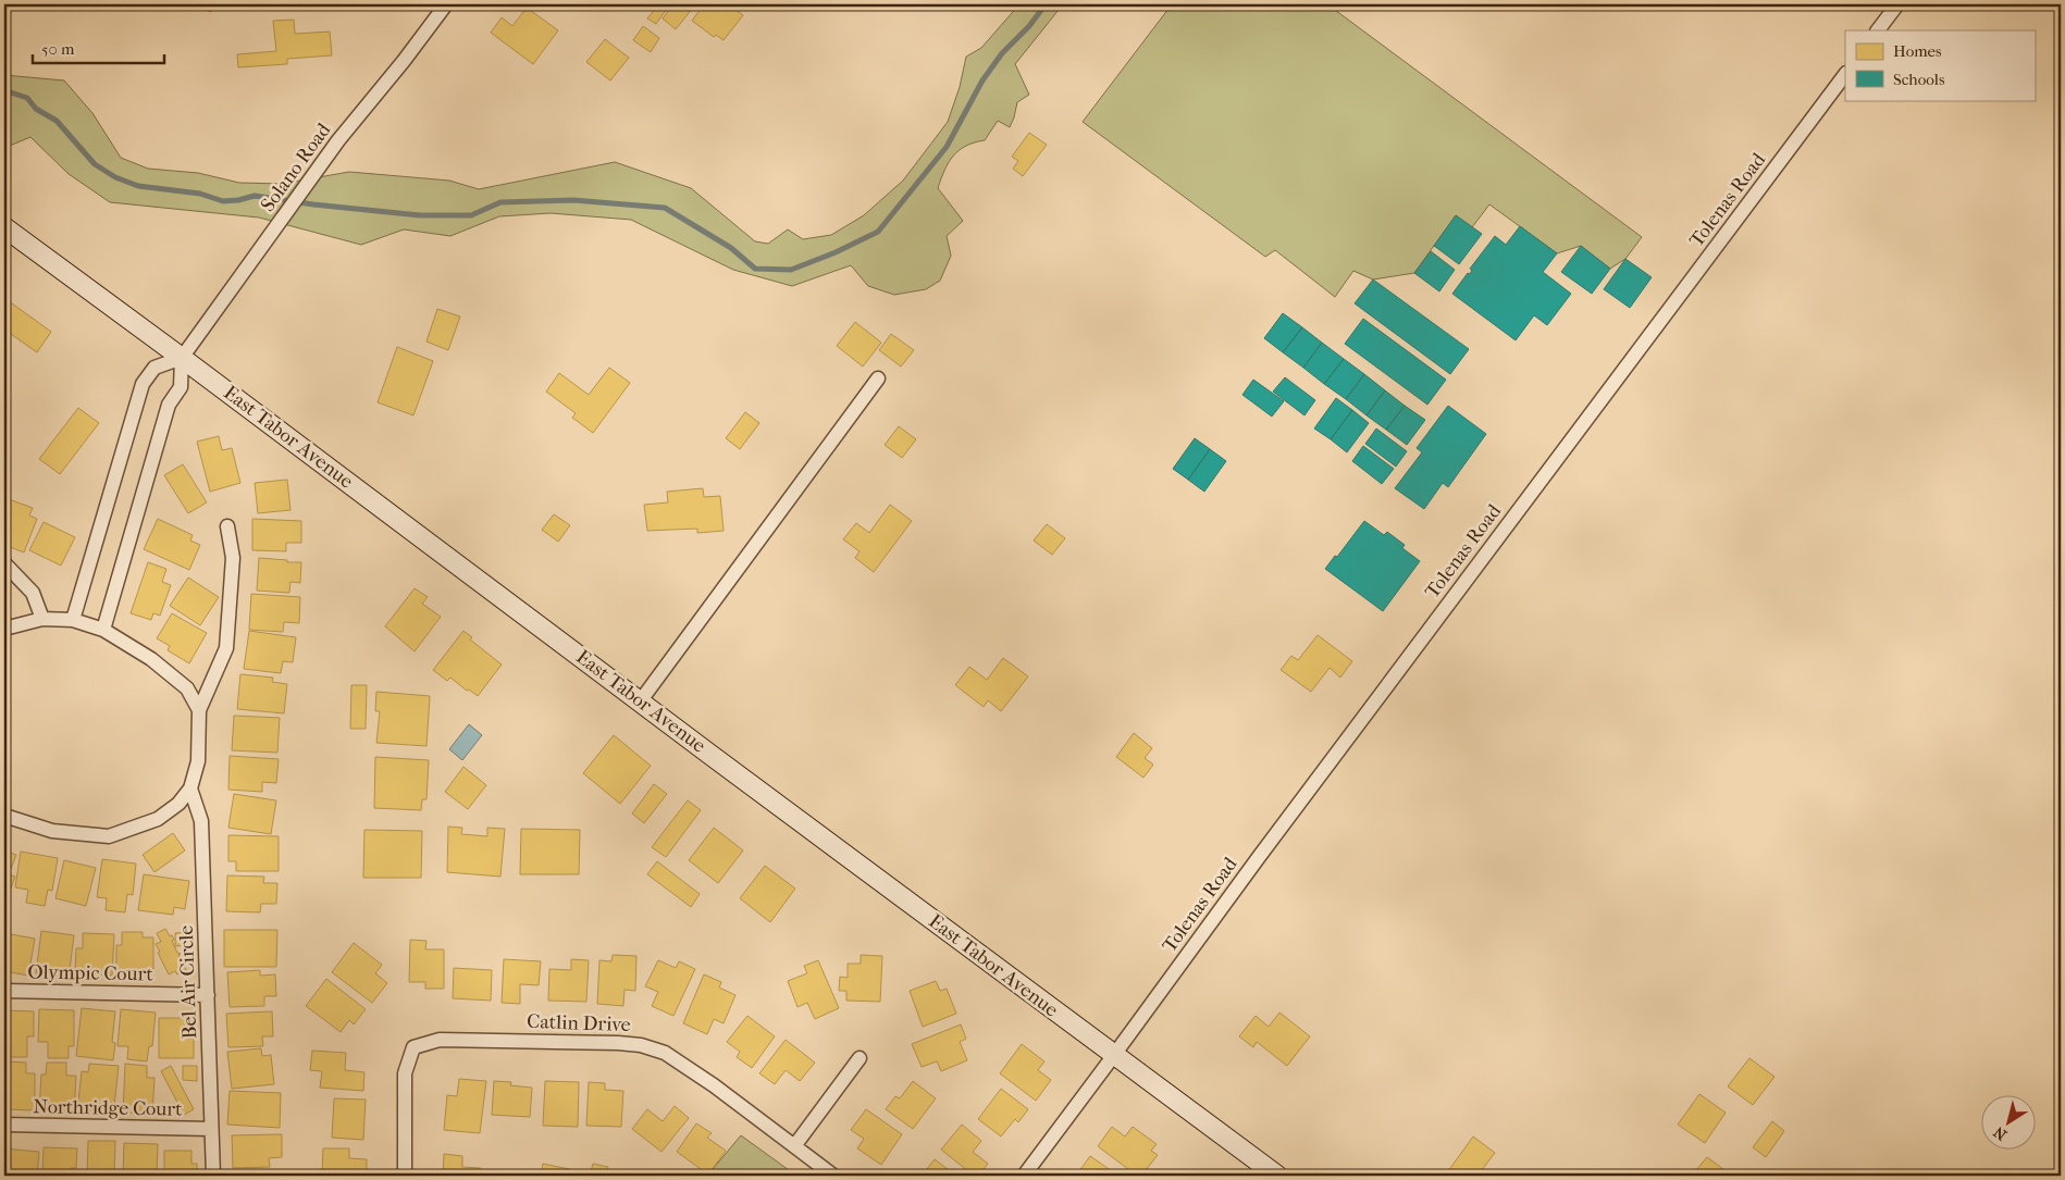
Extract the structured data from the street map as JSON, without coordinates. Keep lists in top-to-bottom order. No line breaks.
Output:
{"streets":{"main road":["East Tabor Avenue"],"street":["Solano Road","Tolenas Road","Olympic Court","Bel Air Circle","Catlin Drive","Northridge Court"]},"crossings":[["Solano Road","East Tabor Avenue"],["Tolenas Road","East Tabor Avenue"],["Olympic Court","Bel Air Circle"],["Bel Air Circle","Northridge Court"]],"legend":["Homes","Schools"],"scale_bar":"50 m","north":"bottom left"}
